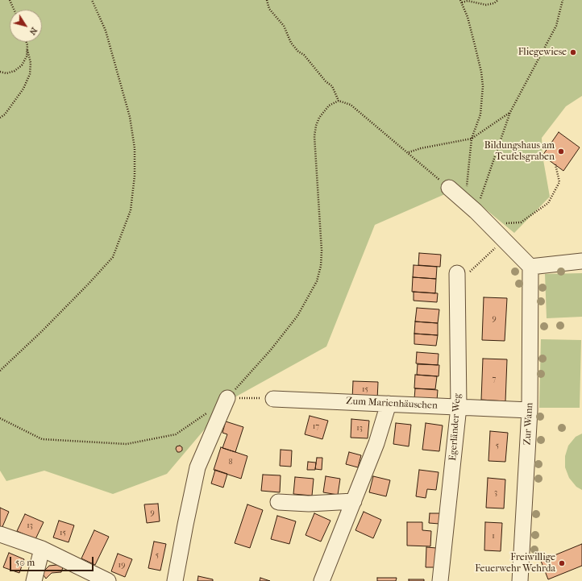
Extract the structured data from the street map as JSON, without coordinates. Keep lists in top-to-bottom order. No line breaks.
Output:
{"streets":{"street":["Zum Marienhäuschen","Zur Wann","Egerländer Weg"]},"crossings":[["Zum Marienhäuschen","Zur Wann"],["Zum Marienhäuschen","Egerländer Weg"]],"places":["Fliegewiese","Bildungshaus am Teufelsgraben","Freiwillige Feuerwehr Wehrda"],"house_numbers":["9","7","15","17","13","5","8","3","9","13","15","1","5","19"],"scale_bar":"50 m","north":"bottom right"}
